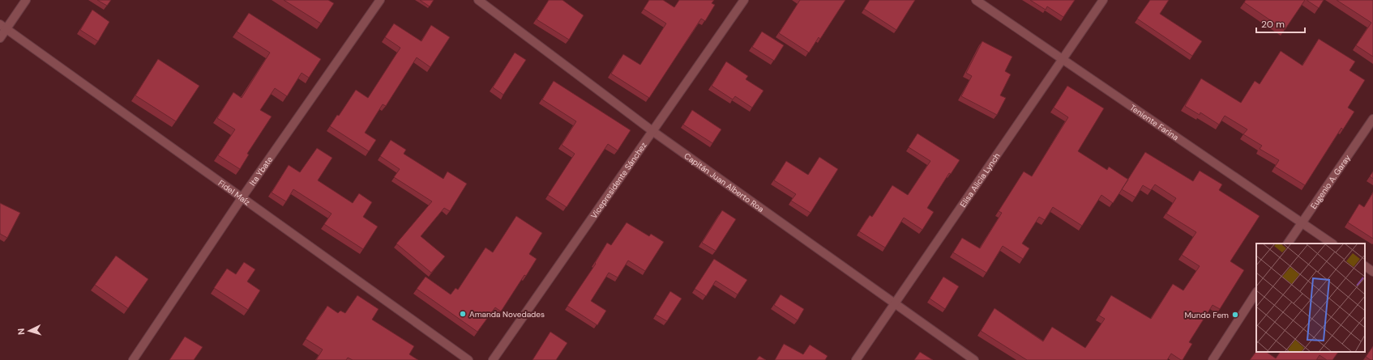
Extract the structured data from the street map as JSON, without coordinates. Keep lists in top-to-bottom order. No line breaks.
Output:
{"streets":{"street":["Teniente Farina","Ita Ybate","Elisa Alicia Lynch","Vicepresidente Sánchez","Eugenio A. Garay","Capitán Juan Alberto Roa","Fidel Maíz"]},"crossings":[["Teniente Farina","Elisa Alicia Lynch"],["Teniente Farina","Eugenio A. Garay"],["Ita Ybate","Fidel Maíz"],["Elisa Alicia Lynch","Capitán Juan Alberto Roa"],["Vicepresidente Sánchez","Capitán Juan Alberto Roa"]],"places":["Amanda Novedades","Mundo Fem"],"scale_bar":"20 m","north":"left"}
